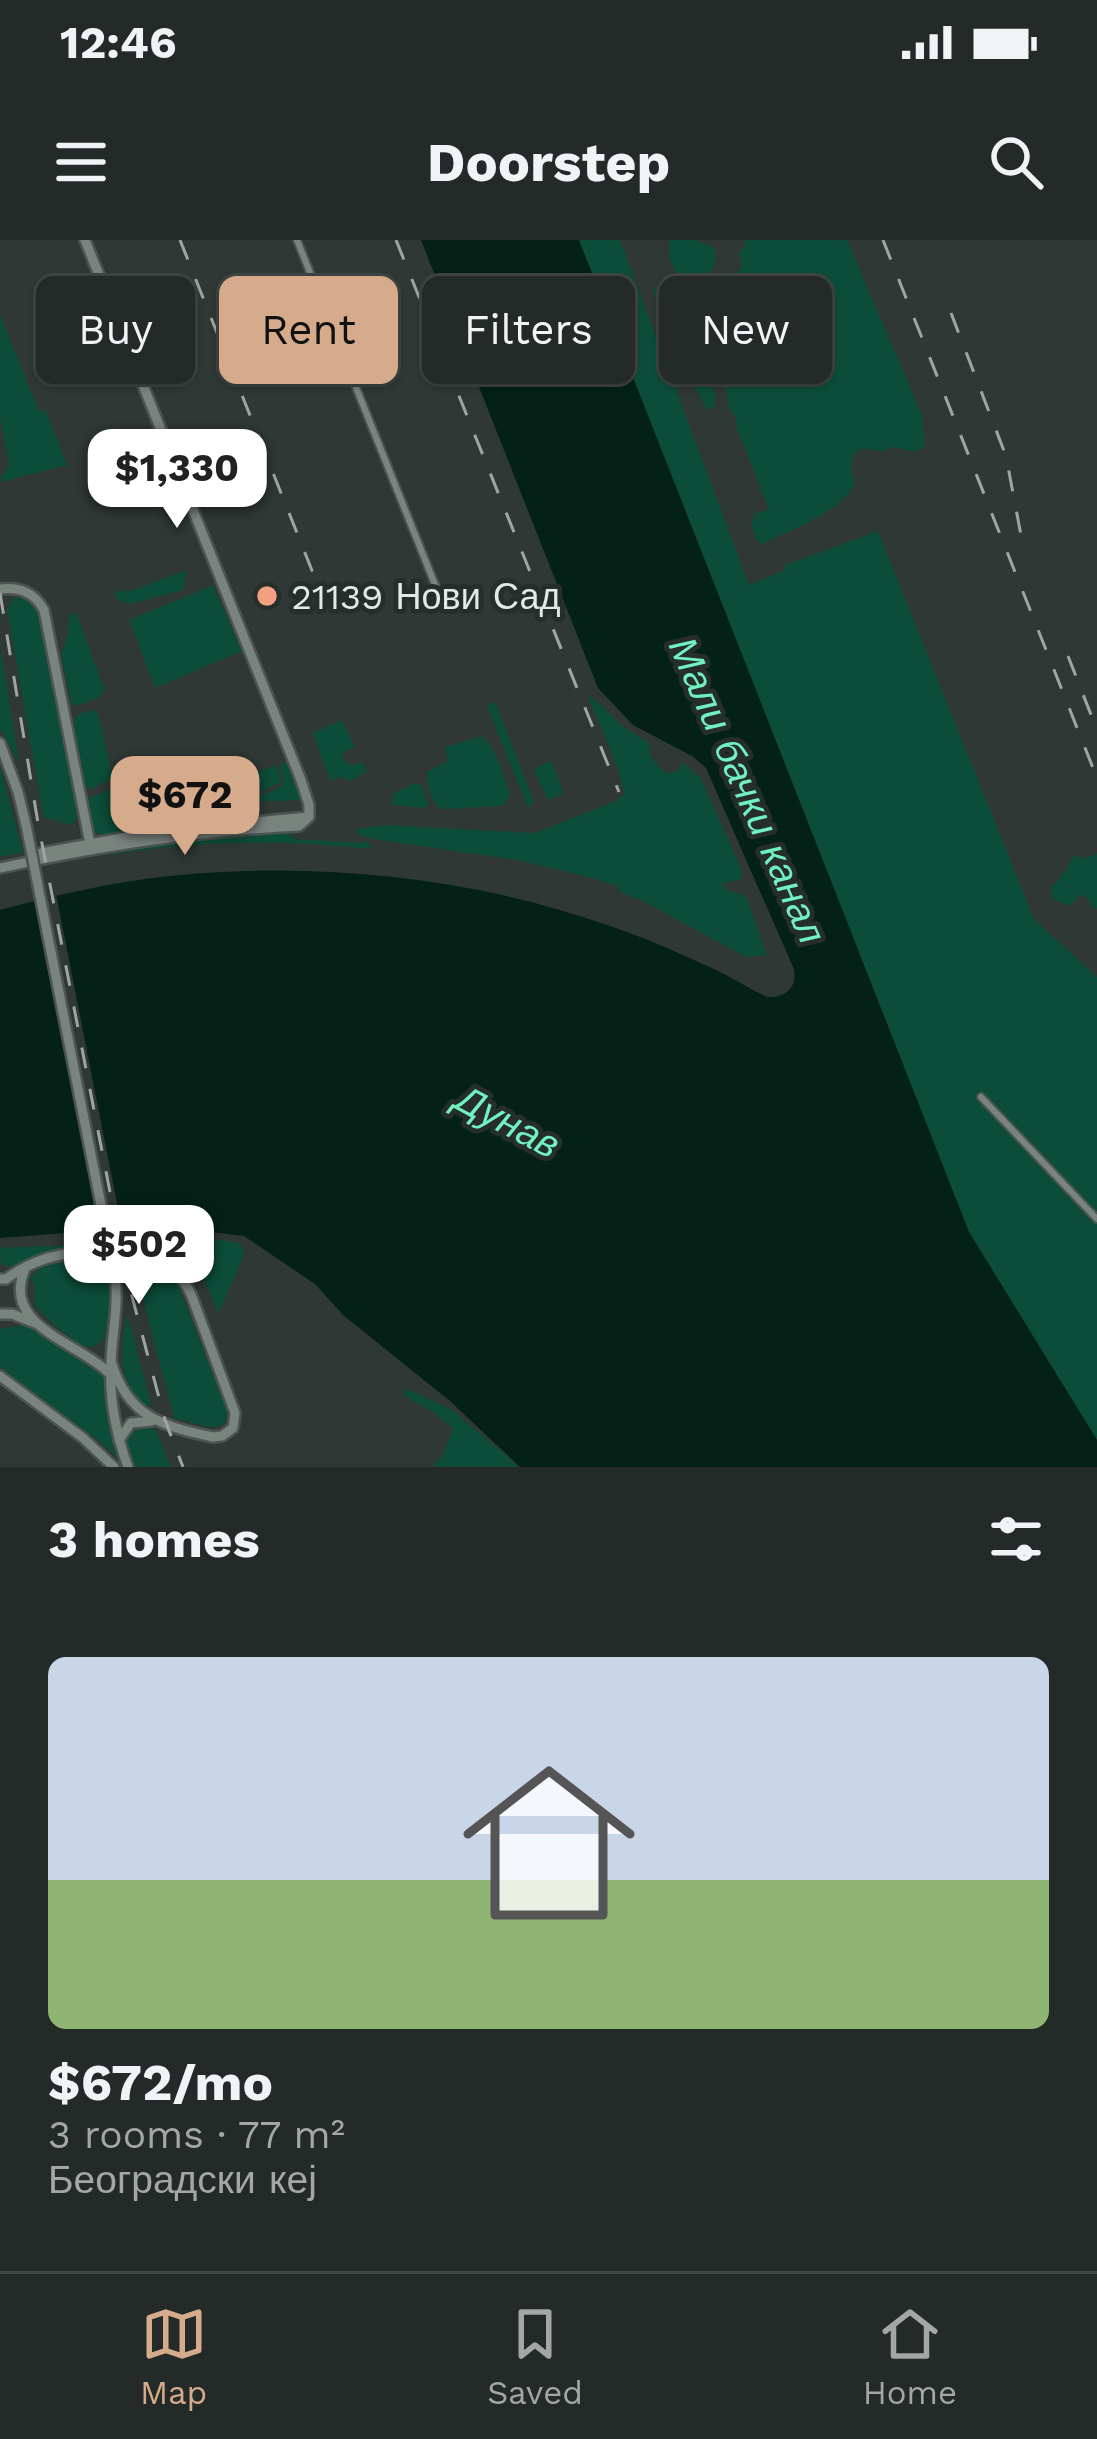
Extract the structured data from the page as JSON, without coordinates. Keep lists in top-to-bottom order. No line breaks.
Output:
{"water":["Мали бачки канал","Дунав"],"places":["21139 Нови Сад"],"page":{"status":"12:46","header":"Doorstep","chip":["Buy","Rent","Filters","New"],"price":["$1,330","$672","$502"],"heading":"3 homes","list":[{"name":"$672/mo","note":"3 rooms · 77 m² · Београдски кеј"}],"tabs":["Map","Saved","Home"]}}
